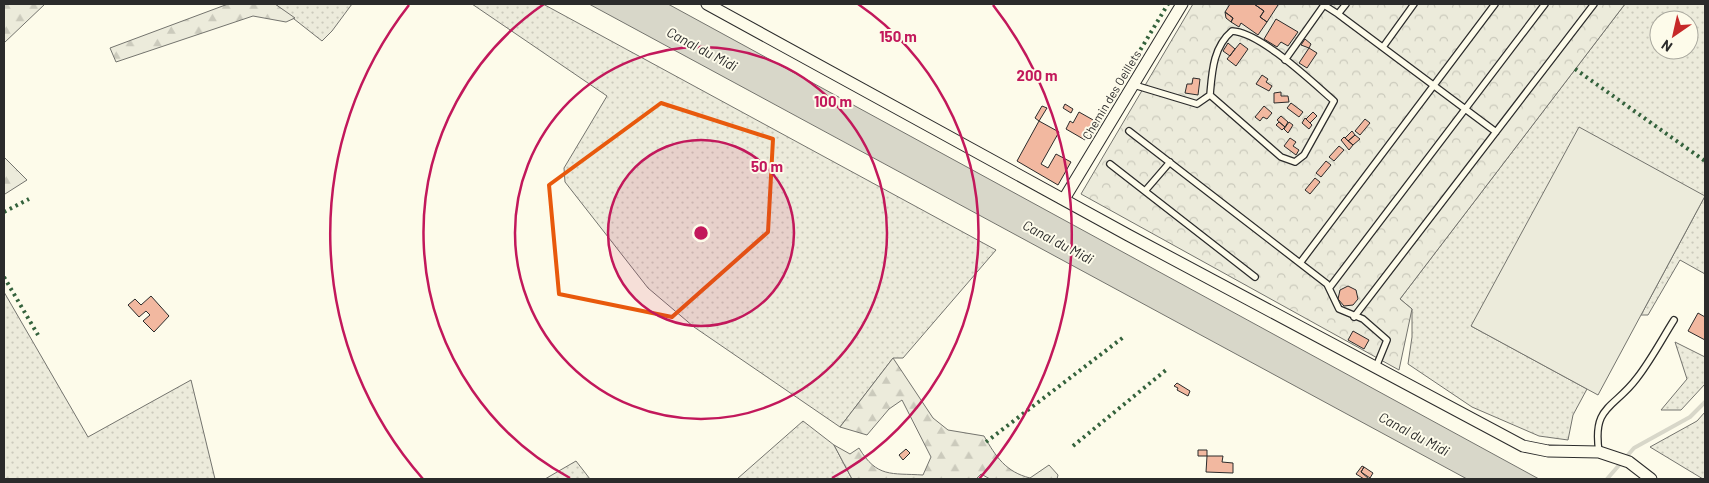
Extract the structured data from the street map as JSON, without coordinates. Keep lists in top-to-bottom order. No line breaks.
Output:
{"streets":{"street":["Chemin des Oeillets"]},"water":["Canal du Midi"],"north":"bottom left","rings":["150 m","200 m","100 m","50 m"]}
